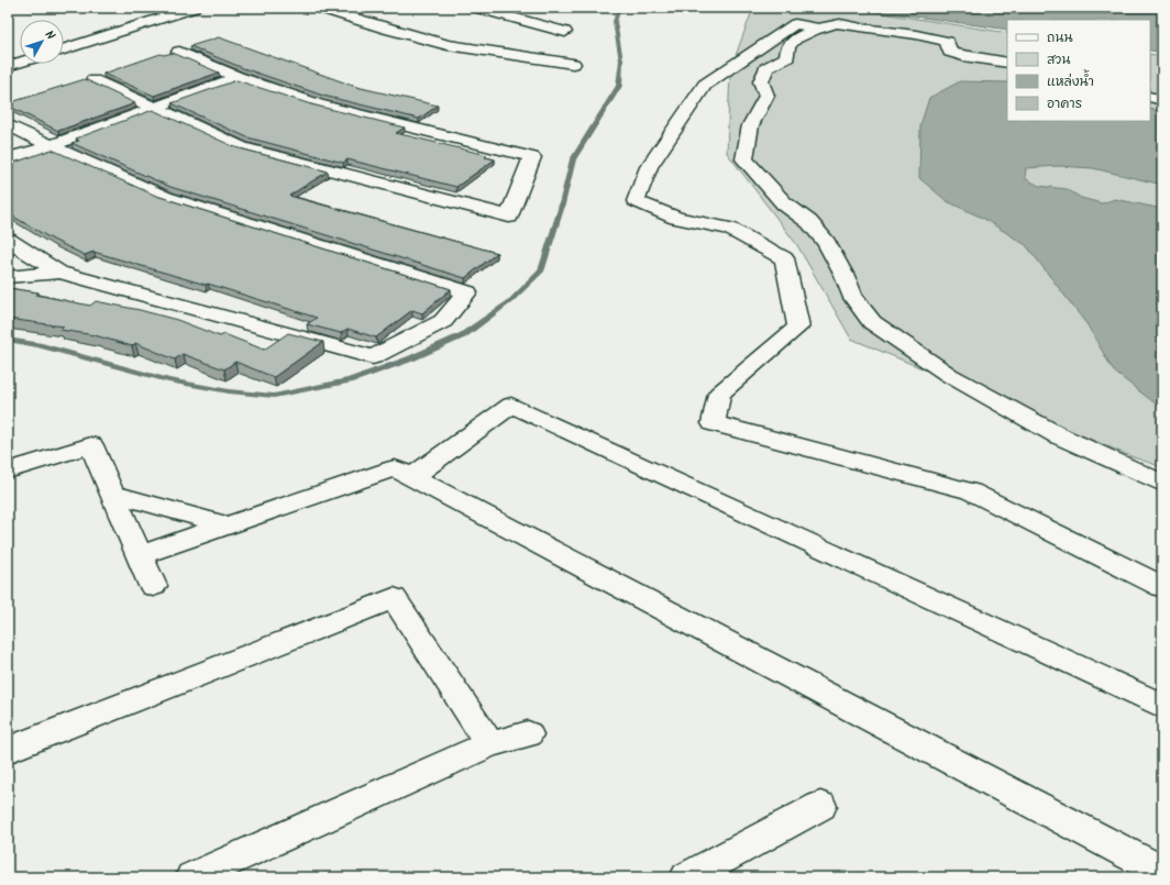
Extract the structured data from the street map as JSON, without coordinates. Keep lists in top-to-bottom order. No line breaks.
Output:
{"legend":["ถนน","สวน","แหล่งน้ำ","อาคาร"],"north":"top right"}
